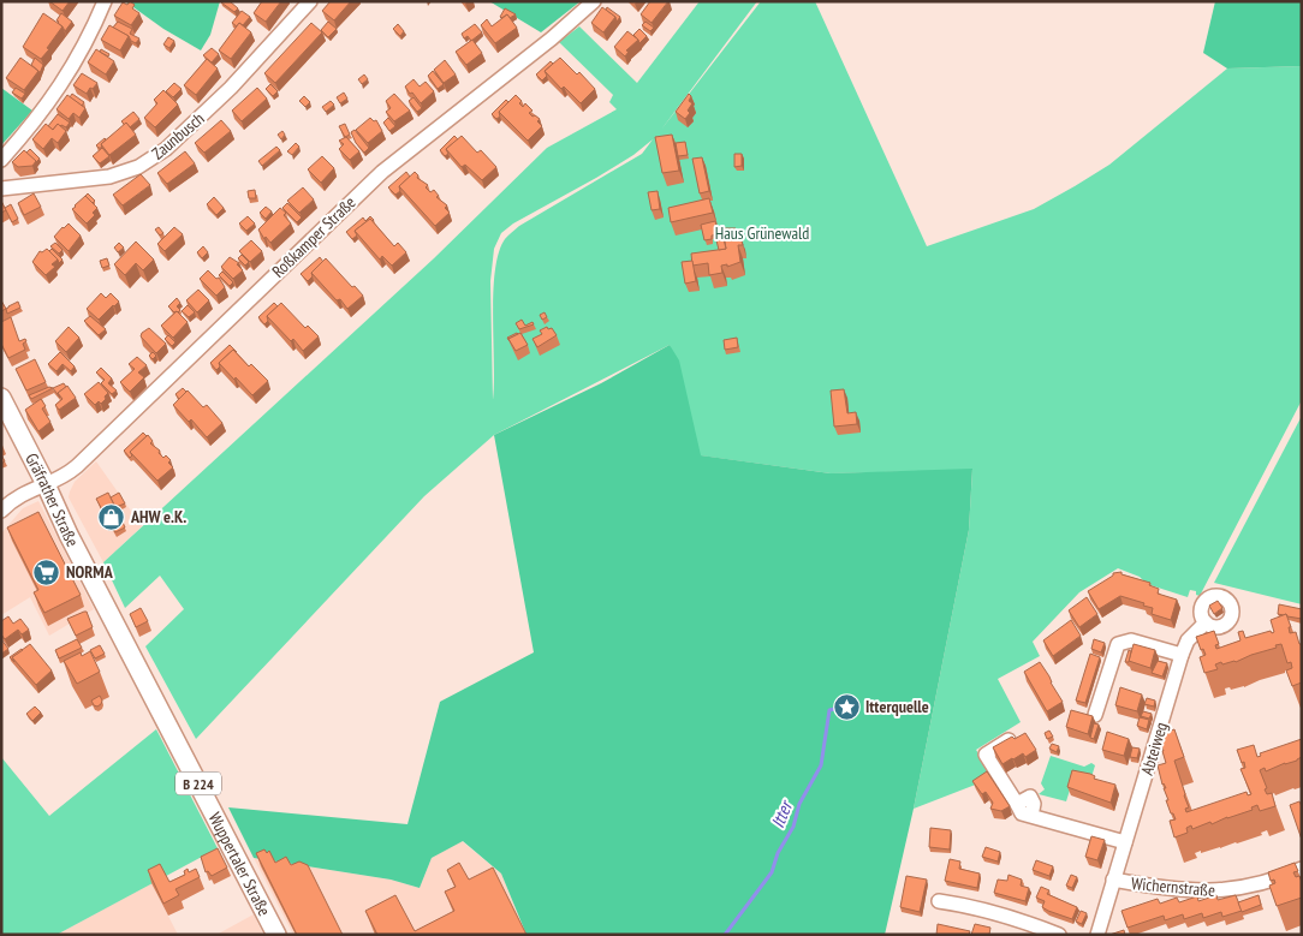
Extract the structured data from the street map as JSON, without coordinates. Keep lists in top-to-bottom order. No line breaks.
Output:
{"streets":{"main road":["Gräfrather Straße","B 224","Wuppertaler Straße"],"street":["Zaunbusch","Roßkamper Straße","Abteiweg","Wichernstraße"]},"crossings":[["Roßkamper Straße","Gräfrather Straße"],["Gräfrather Straße","Wuppertaler Straße"],["Abteiweg","Wichernstraße"]],"water":["Itter"],"parks":["Haus Grünewald"],"places":{"shop":["AHW e.K."],"supermarket":["NORMA"],"place":["Itterquelle"]}}
